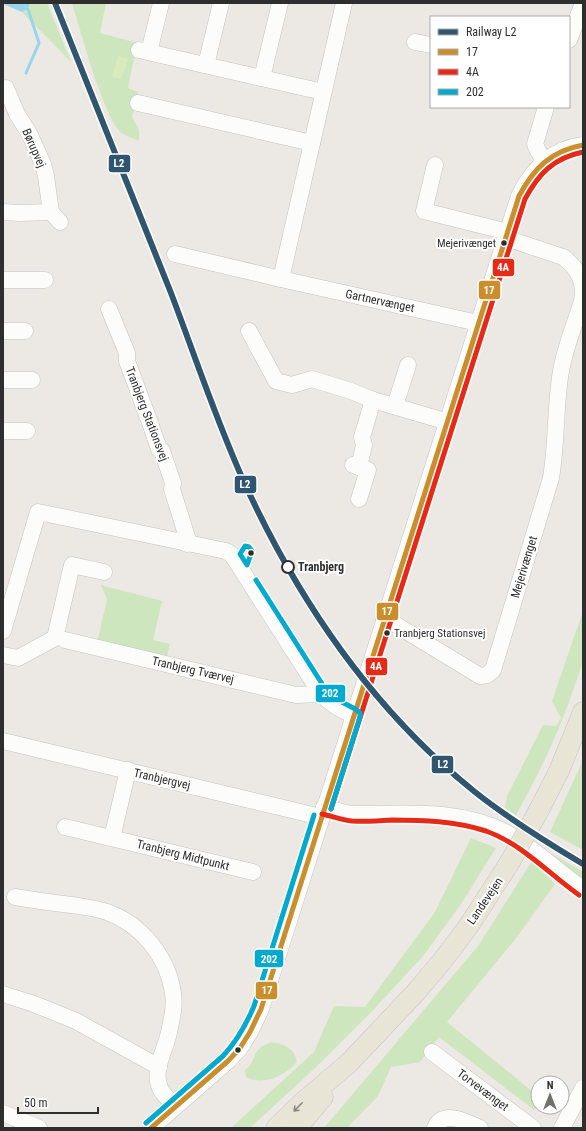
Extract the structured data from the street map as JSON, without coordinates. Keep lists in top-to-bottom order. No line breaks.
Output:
{"streets":{"main road":["Landevejen"],"street":["Børupvej","Gartnervænget","Tranbjerg Stationsvej","Mejerivænget","Tranbjerg Tværvej","Tranbjergvej","Tranbjerg Midtpunkt","Torvevænget"]},"places":["Mejerivænget","Tranbjerg","Tranbjerg Stationsvej"],"lines":["rail line L2","transit line 17","transit line 4A","transit line 202"],"legend":["Railway L2","17","4A","202"],"scale_bar":"50 m","north":"top"}
